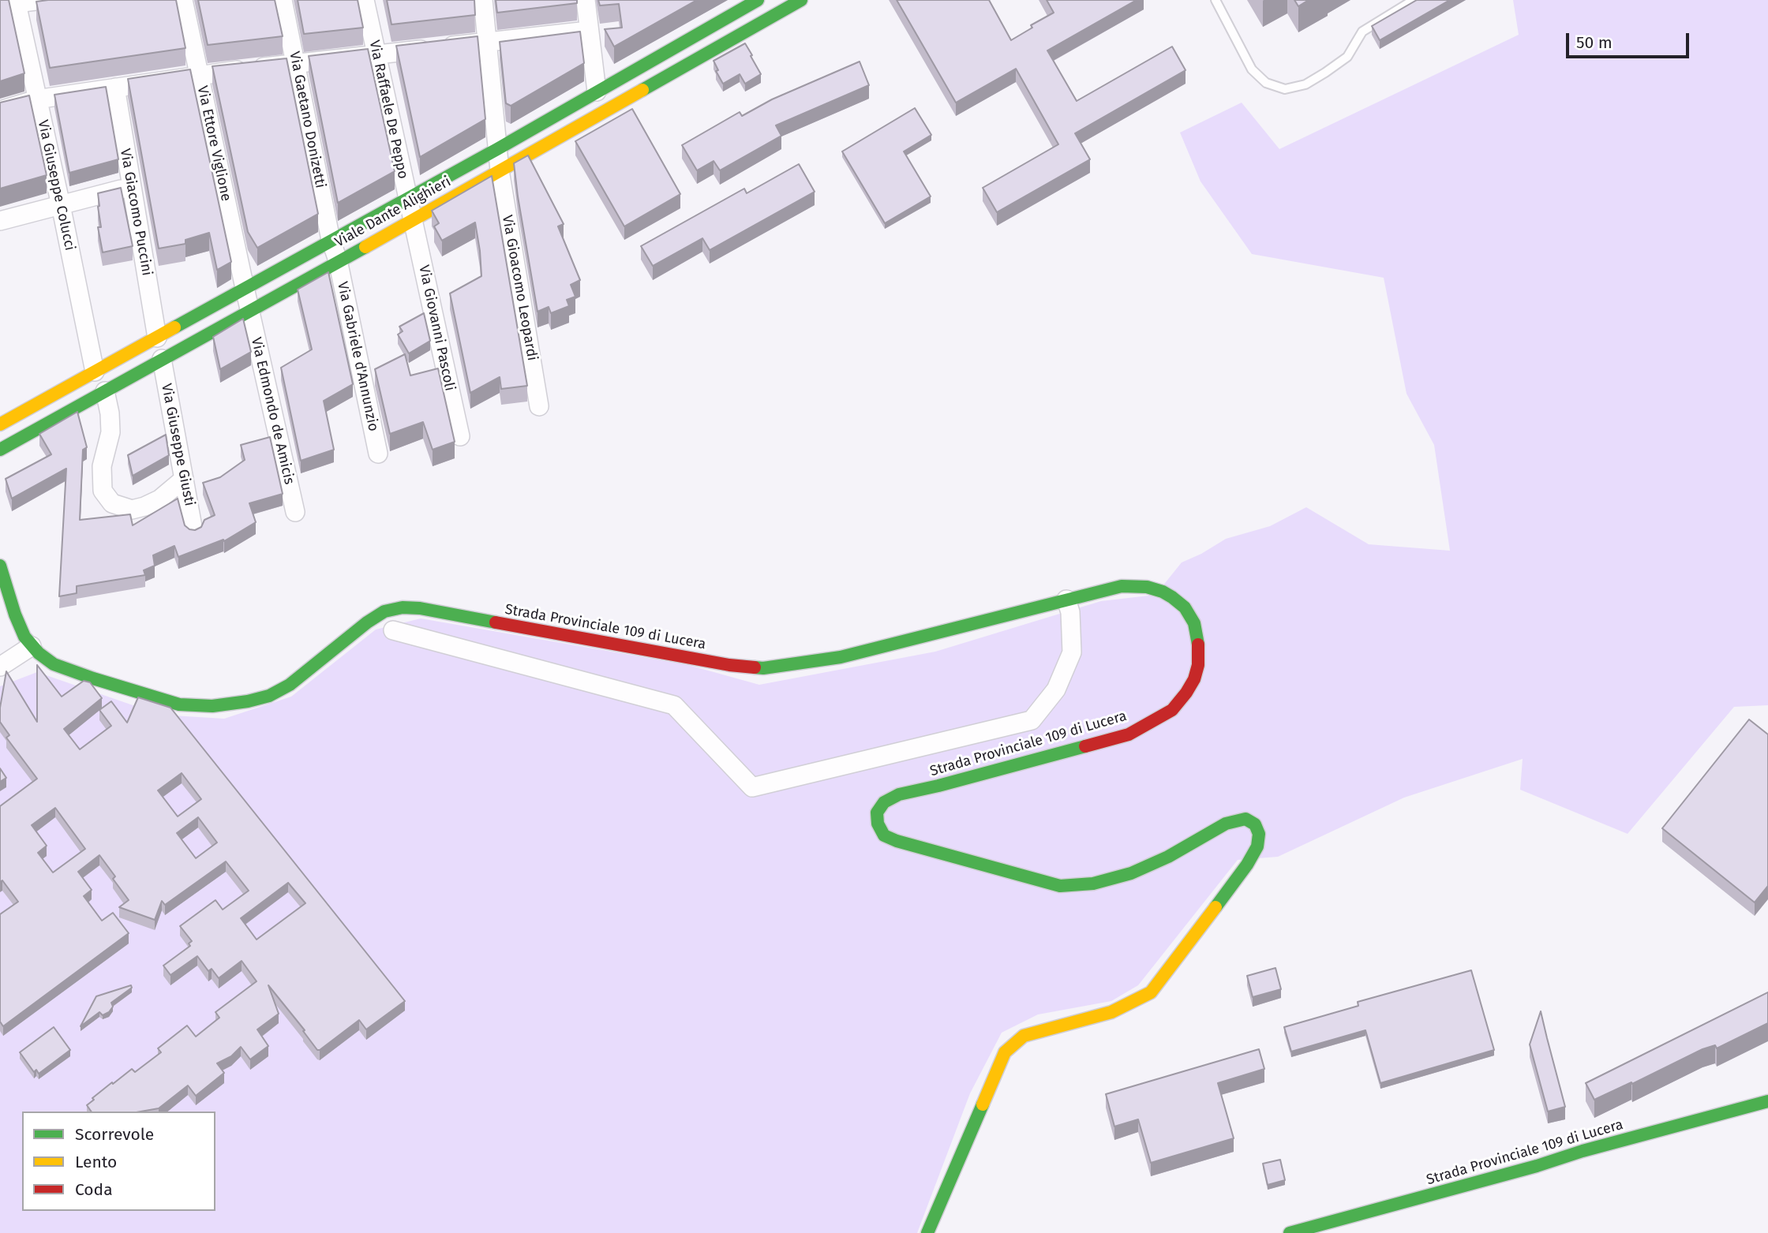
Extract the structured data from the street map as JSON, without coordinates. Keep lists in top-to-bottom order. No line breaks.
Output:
{"streets":{"main road":["Viale Dante Alighieri","Strada Provinciale 109 di Lucera"],"street":["Via Raffaele De Peppo","Via Gaetano Donizetti","Via Ettore Viglione","Via Giuseppe Colucci","Via Giacomo Puccini","Via Gioacomo Leopardi","Via Giovanni Pascoli","Via Gabriele d'Annunzio","Via Edmondo de Amicis","Via Giuseppe Giusti"]},"crossings":[["Via Raffaele De Peppo","Viale Dante Alighieri"],["Via Raffaele De Peppo","Via Giovanni Pascoli"],["Via Gaetano Donizetti","Viale Dante Alighieri"],["Via Gaetano Donizetti","Via Gabriele d'Annunzio"],["Via Ettore Viglione","Viale Dante Alighieri"],["Via Ettore Viglione","Via Edmondo de Amicis"],["Via Giuseppe Colucci","Viale Dante Alighieri"],["Via Giacomo Puccini","Viale Dante Alighieri"],["Viale Dante Alighieri","Via Gioacomo Leopardi"],["Viale Dante Alighieri","Via Giovanni Pascoli"],["Viale Dante Alighieri","Via Gabriele d'Annunzio"],["Viale Dante Alighieri","Via Edmondo de Amicis"],["Viale Dante Alighieri","Via Giuseppe Giusti"]],"legend":["Scorrevole","Lento","Coda"],"scale_bar":"50 m"}
